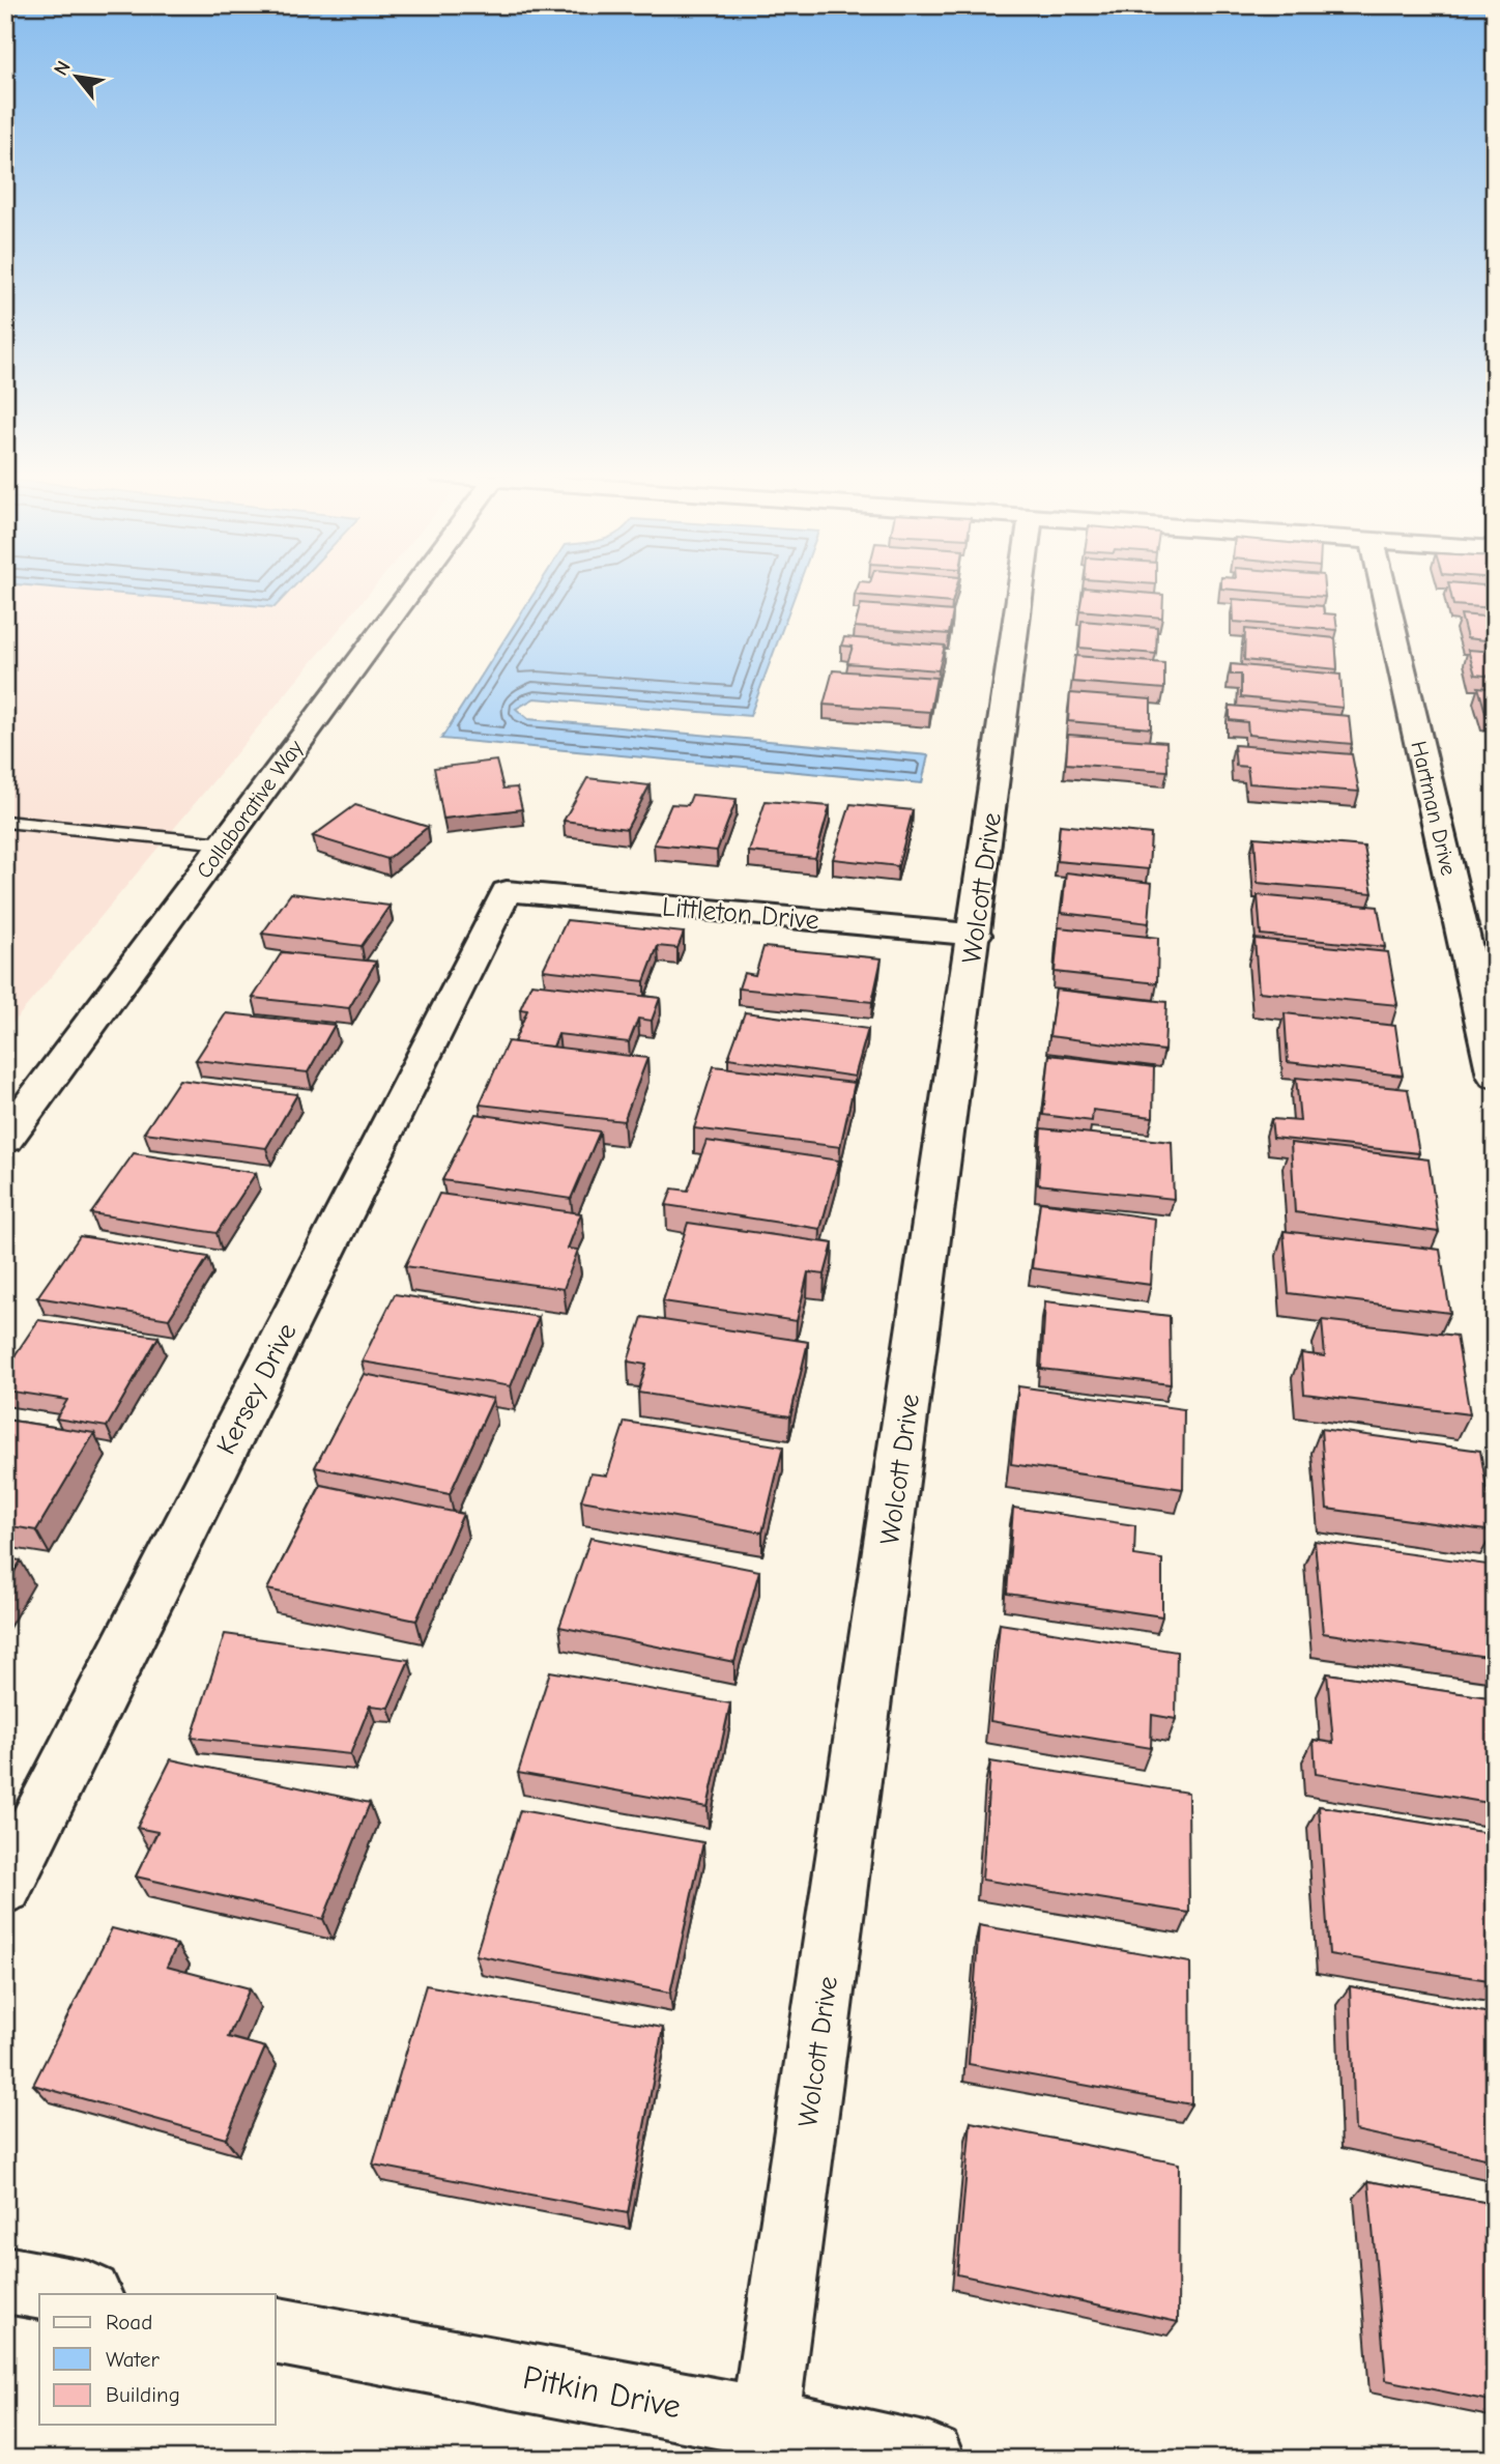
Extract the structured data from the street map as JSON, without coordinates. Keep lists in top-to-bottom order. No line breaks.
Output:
{"streets":{"street":["Hartman Drive","Collaborative Way","Wolcott Drive","Littleton Drive","Kersey Drive","Pitkin Drive"]},"crossings":[["Wolcott Drive","Littleton Drive"],["Wolcott Drive","Pitkin Drive"],["Littleton Drive","Kersey Drive"]],"legend":["Road","Water","Building"],"north":"top left"}
